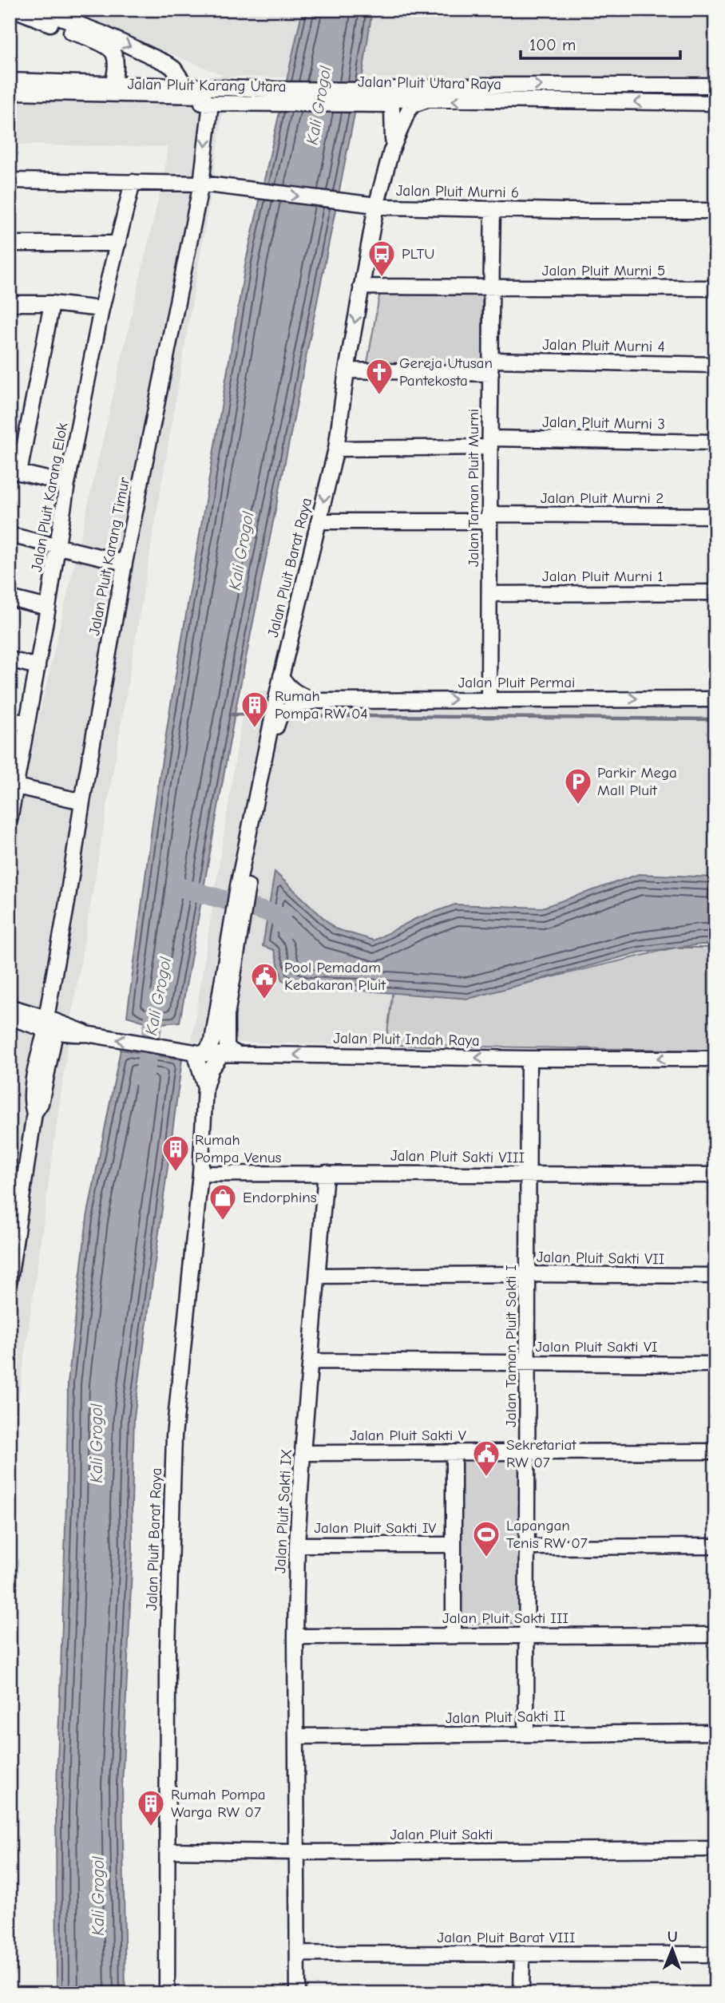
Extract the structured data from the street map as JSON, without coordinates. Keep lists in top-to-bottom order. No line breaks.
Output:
{"streets":{"street":["Jalan Pluit Utara Raya","Jalan Pluit Karang Utara","Jalan Pluit Murni 6","Jalan Pluit Murni 5","Jalan Pluit Murni 4","Jalan Pluit Murni 3","Jalan Taman Pluit Murni","Jalan Pluit Karang Elok","Jalan Pluit Murni 2","Jalan Pluit Karang Timur","Jalan Pluit Barat Raya","Jalan Pluit Murni 1","Jalan Pluit Permai","Jalan Pluit Indah Raya","Jalan Pluit Sakti VIII","Jalan Pluit Sakti VII","Jalan Taman Pluit Sakti I","Jalan Pluit Sakti VI","Jalan Pluit Sakti V","Jalan Pluit Sakti IX","Jalan Pluit Sakti IV","Jalan Pluit Sakti III","Jalan Pluit Sakti II","Jalan Pluit Sakti","Jalan Pluit Barat VIII"]},"crossings":[["Jalan Pluit Utara Raya","Jalan Pluit Karang Utara"],["Jalan Pluit Utara Raya","Jalan Pluit Barat Raya"],["Jalan Pluit Karang Utara","Jalan Pluit Karang Timur"],["Jalan Pluit Murni 6","Jalan Taman Pluit Murni"],["Jalan Pluit Murni 6","Jalan Pluit Karang Elok"],["Jalan Pluit Murni 6","Jalan Pluit Karang Timur"],["Jalan Pluit Murni 6","Jalan Pluit Barat Raya"],["Jalan Pluit Murni 5","Jalan Taman Pluit Murni"],["Jalan Pluit Murni 5","Jalan Pluit Barat Raya"],["Jalan Pluit Murni 4","Jalan Taman Pluit Murni"],["Jalan Pluit Murni 4","Jalan Pluit Barat Raya"],["Jalan Pluit Murni 3","Jalan Taman Pluit Murni"],["Jalan Pluit Murni 3","Jalan Pluit Barat Raya"],["Jalan Taman Pluit Murni","Jalan Pluit Murni 2"],["Jalan Taman Pluit Murni","Jalan Pluit Murni 1"],["Jalan Taman Pluit Murni","Jalan Pluit Permai"],["Jalan Pluit Murni 2","Jalan Pluit Barat Raya"],["Jalan Pluit Karang Timur","Jalan Pluit Indah Raya"],["Jalan Pluit Barat Raya","Jalan Pluit Permai"],["Jalan Pluit Barat Raya","Jalan Pluit Indah Raya"],["Jalan Pluit Barat Raya","Jalan Pluit Sakti VIII"],["Jalan Pluit Barat Raya","Jalan Pluit Sakti"],["Jalan Pluit Indah Raya","Jalan Taman Pluit Sakti I"],["Jalan Pluit Sakti VIII","Jalan Taman Pluit Sakti I"],["Jalan Pluit Sakti VIII","Jalan Pluit Sakti IX"],["Jalan Pluit Sakti VII","Jalan Taman Pluit Sakti I"],["Jalan Pluit Sakti VII","Jalan Pluit Sakti IX"],["Jalan Taman Pluit Sakti I","Jalan Pluit Sakti VI"],["Jalan Taman Pluit Sakti I","Jalan Pluit Sakti V"],["Jalan Taman Pluit Sakti I","Jalan Pluit Sakti III"],["Jalan Taman Pluit Sakti I","Jalan Pluit Sakti II"],["Jalan Pluit Sakti VI","Jalan Pluit Sakti IX"],["Jalan Pluit Sakti V","Jalan Pluit Sakti IX"],["Jalan Pluit Sakti V","Jalan Pluit Sakti IV"],["Jalan Pluit Sakti IX","Jalan Pluit Sakti IV"],["Jalan Pluit Sakti IX","Jalan Pluit Sakti III"],["Jalan Pluit Sakti IX","Jalan Pluit Sakti II"],["Jalan Pluit Sakti IX","Jalan Pluit Sakti"],["Jalan Pluit Sakti IX","Jalan Pluit Barat VIII"],["Jalan Pluit Sakti IV","Jalan Pluit Sakti III"]],"one_way":["Jalan Pluit Permai","Jalan Pluit Indah Raya"],"water":["Kali Grogol"],"places":{"bus stop":["PLTU"],"church":["Gereja Utusan Pantekosta"],"building":["Rumah Pompa RW 04","Rumah Pompa Venus","Rumah Pompa Warga RW 07"],"parking":["Parkir Mega Mall Pluit"],"public building":["Pool Pemadam Kebakaran Pluit","Sekretariat RW 07"],"shop":["Endorphins"],"sports":["Lapangan Tenis RW 07"]},"scale_bar":"100 m","north":"top"}
